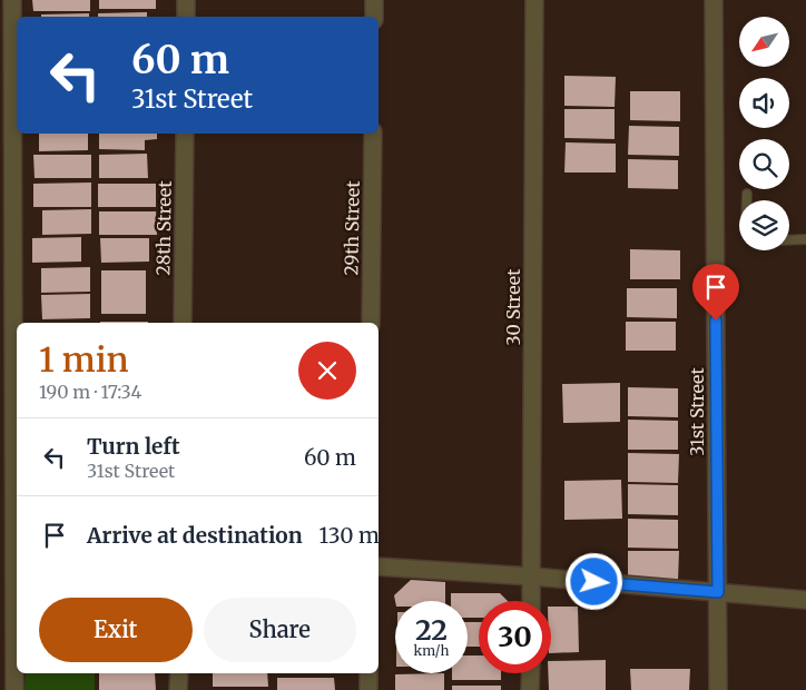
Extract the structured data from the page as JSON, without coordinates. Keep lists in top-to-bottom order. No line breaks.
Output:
{"streets":{"street":["28th Street","29th Street","30 Street","31st Street"]},"north":"bottom left","page":{"turn":["60 m","31st Street"],"heading":["1 min","190 m · 17:34"],"list":[{"name":"Turn left","note":"31st Street","value":"60 m"},{"name":"Arrive at destination","value":"130 m"}],"buttons":["Exit","Share"],"speed":"22 km/h","limit":"30"}}
